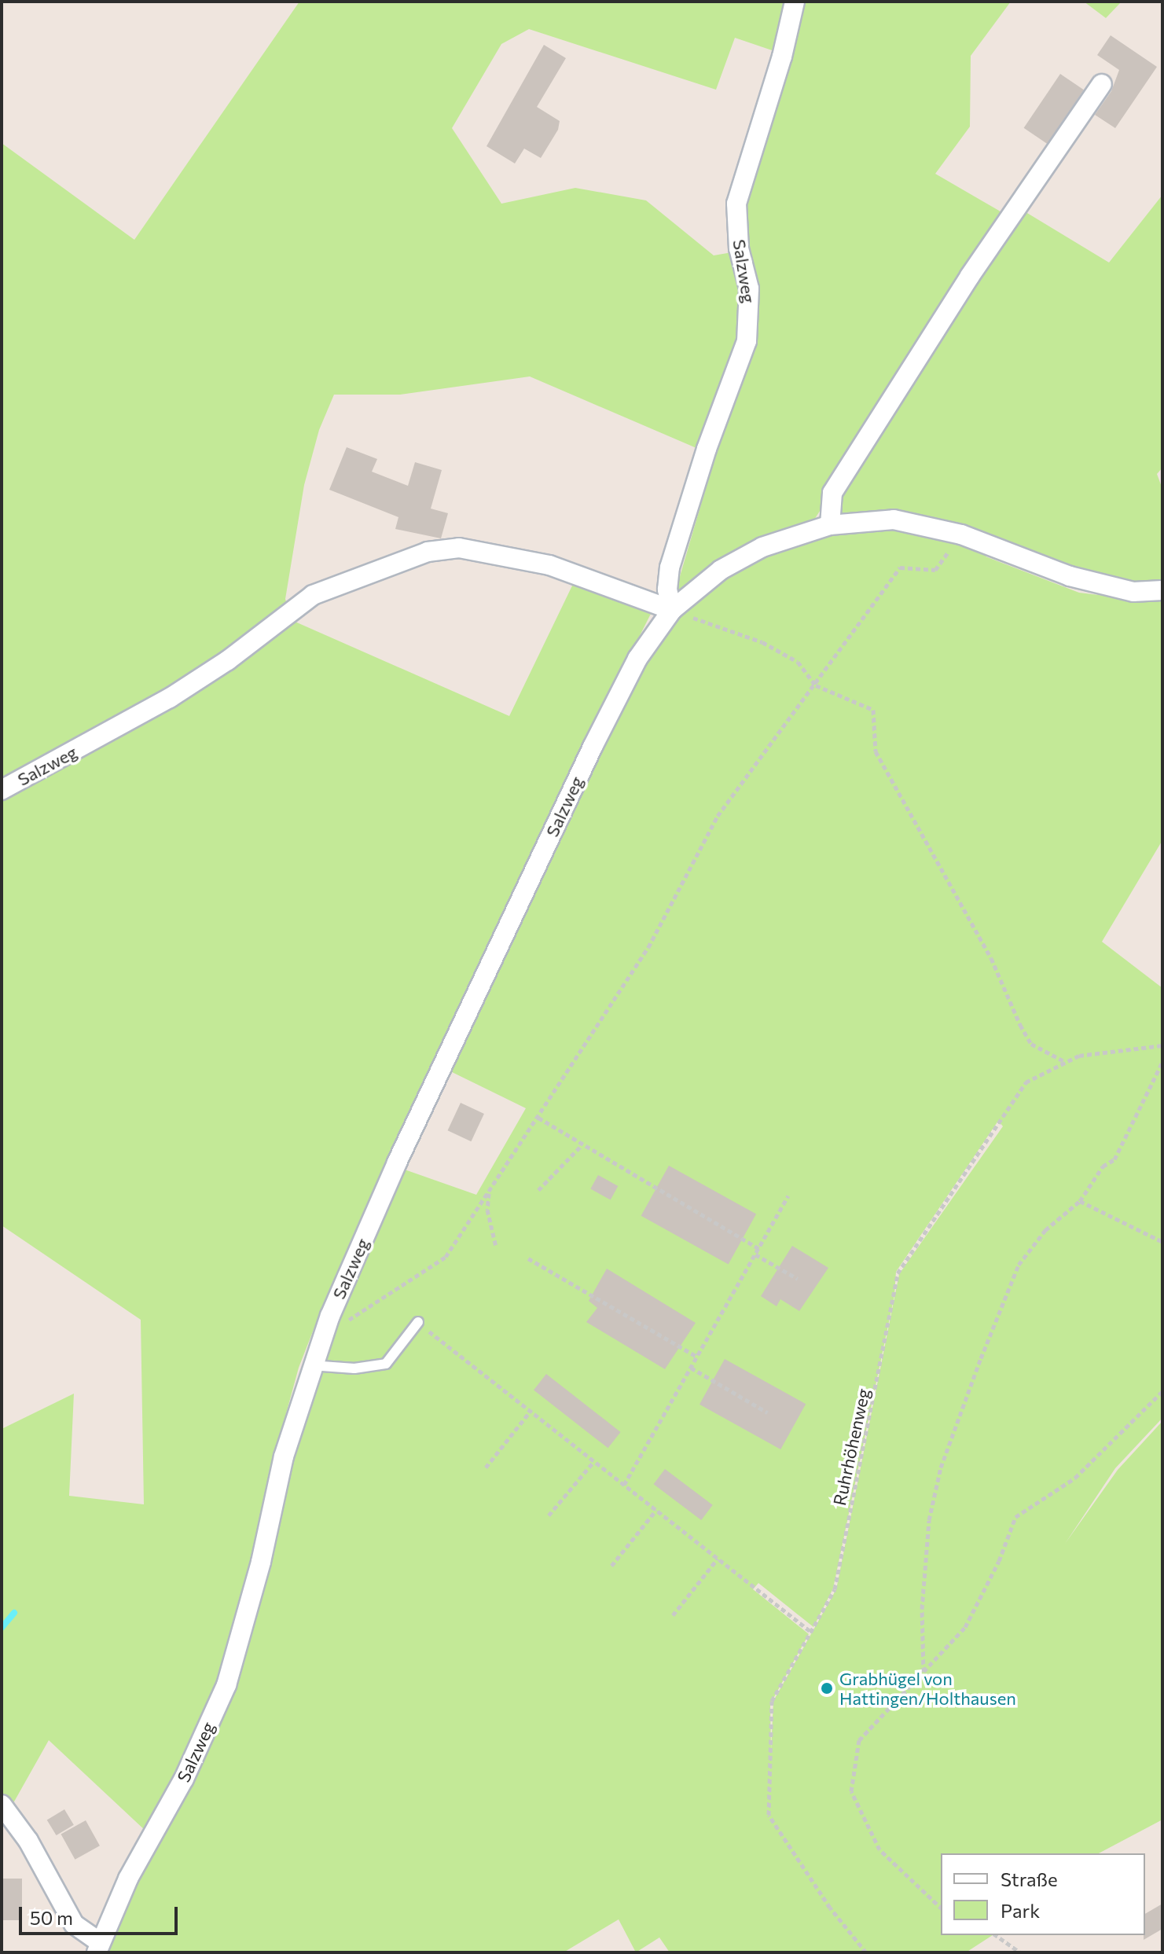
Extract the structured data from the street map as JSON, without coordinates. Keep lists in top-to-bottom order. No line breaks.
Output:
{"streets":{"street":["Salzweg"],"path":["Ruhrhöhenweg"]},"places":["Grabhügel von Hattingen/Holthausen"],"legend":["Straße","Park"],"scale_bar":"50 m"}
